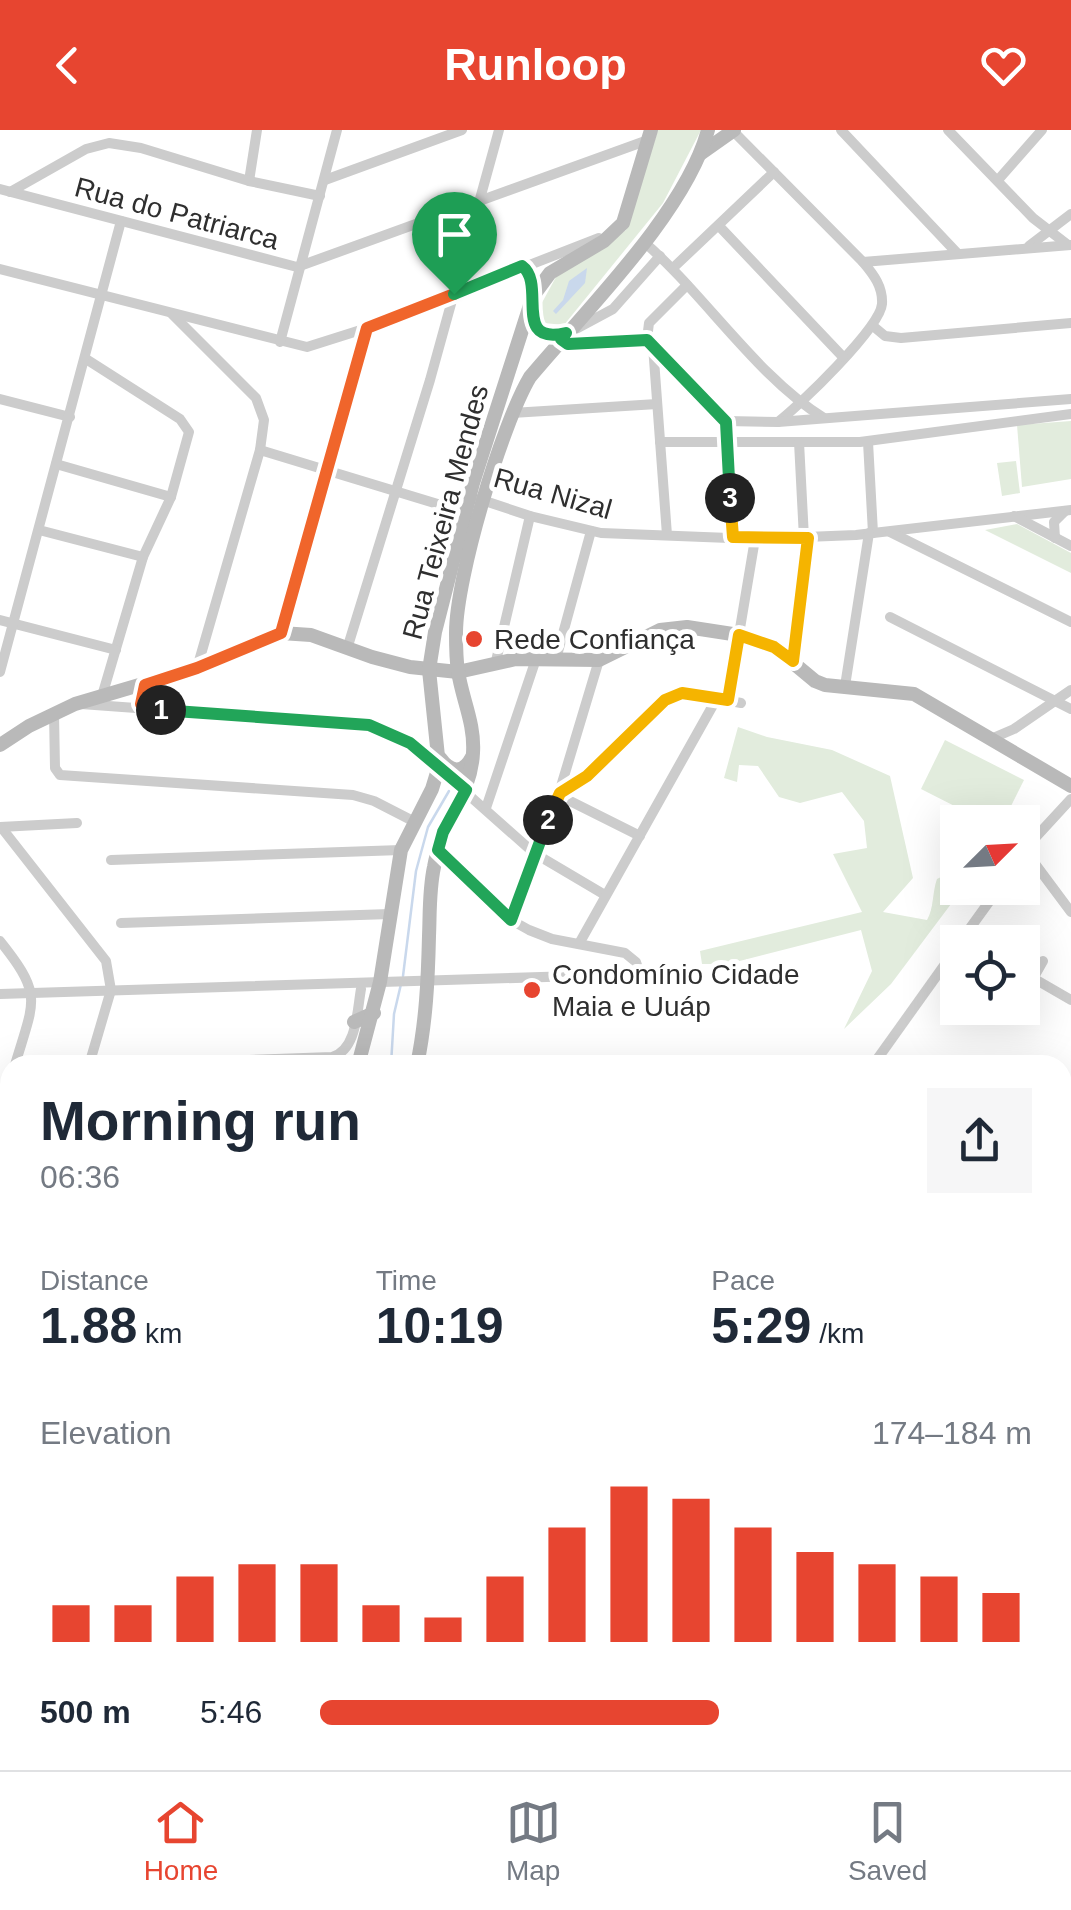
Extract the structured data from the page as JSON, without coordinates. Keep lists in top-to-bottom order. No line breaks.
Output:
{"streets":{"main road":["Rua Teixeira Mendes"],"street":["Rua do Patriarca","Rua Nizal"]},"crossings":[["Rua Nizal","Rua Teixeira Mendes"]],"places":["Rede Confiança","Condomínio Cidade Maia e Uuáp"],"north":"top right","page":{"header":"Runloop","pins":["3","1","2"],"heading":["Morning run","06:36"],"stats":[["Distance","1.88 km"],["Time","10:19"],["Pace","5:29 /km"]],"chart":["Elevation","174–184 m"],"list":[{"name":"500 m","note":"5:46"}],"tabs":["Home","Map","Saved"]}}
